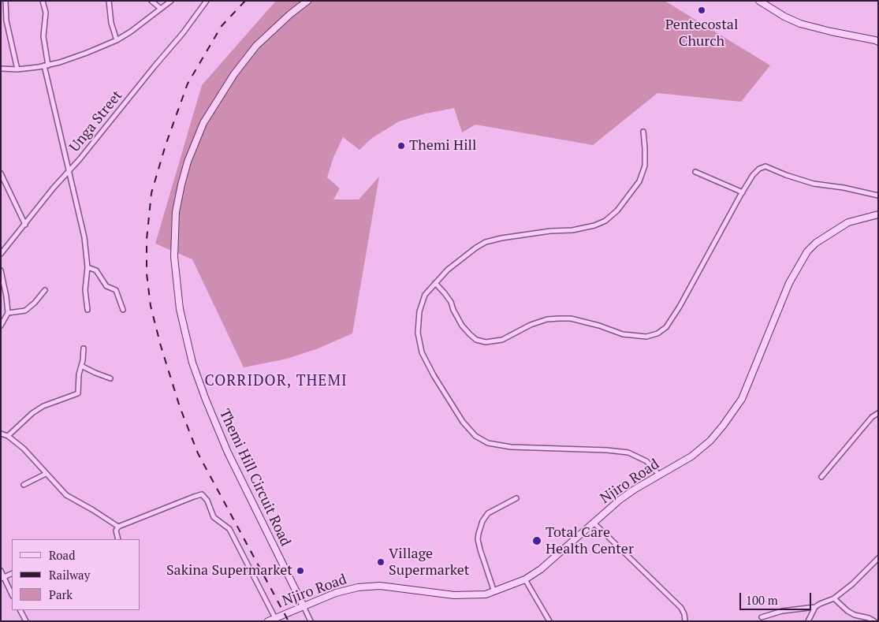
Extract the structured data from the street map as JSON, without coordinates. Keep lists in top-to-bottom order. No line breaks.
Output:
{"streets":{"street":["Unga Street","Themi Hill Circuit Road","Njiro Road"]},"crossings":[["Themi Hill Circuit Road","Njiro Road"]],"districts":["CORRIDOR, THEMI"],"places":["Pentecostal Church","Themi Hill","Total Care Health Center","Village Supermarket","Sakina Supermarket"],"legend":["Road","Railway","Park"],"scale_bar":"100 m"}
